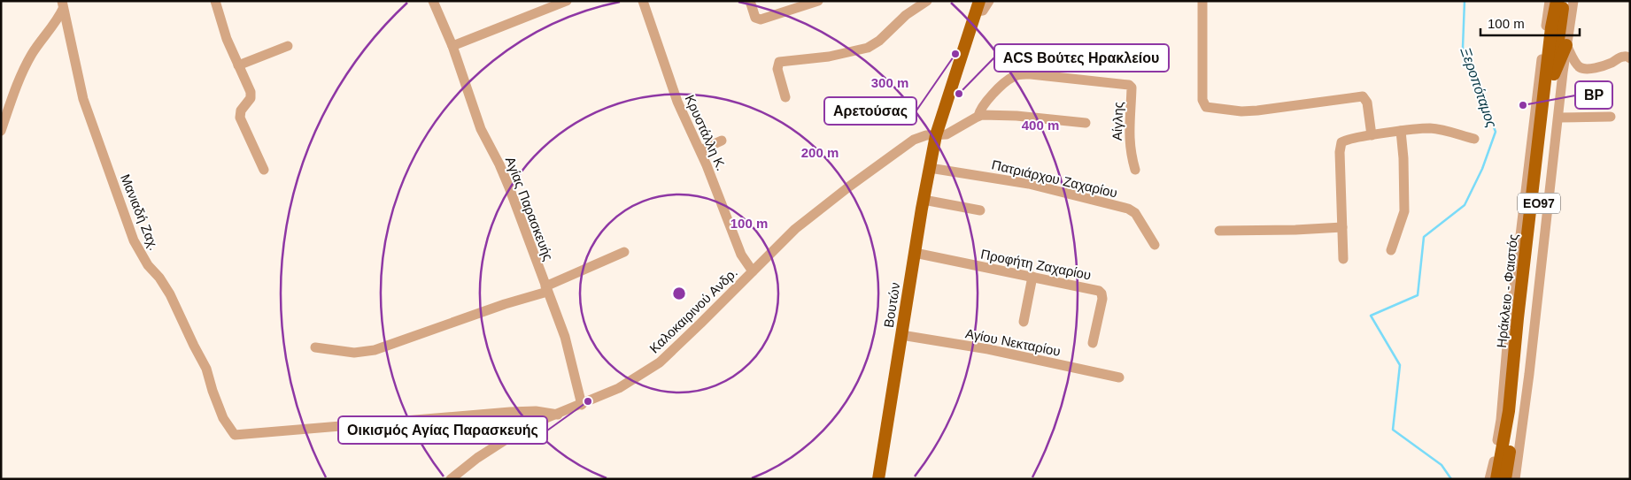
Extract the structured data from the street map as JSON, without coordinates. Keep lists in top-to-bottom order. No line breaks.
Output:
{"streets":{"main road":["ΕΟ97","Ηράκλειο - Φαιστός","Βουτών"],"street":["Αίγλης","Κρυστάλλη Κ.","Πατριάρχου Ζαχαρίου","Αγίας Παρασκευής","Μανιαδή Ζαχ.","Προφήτη Ζαχαρίου","Καλοκαιρινού Ανδρ.","Αγίου Νεκταρίου"]},"crossings":[["Αίγλης","Καλοκαιρινού Ανδρ."],["Κρυστάλλη Κ.","Καλοκαιρινού Ανδρ."],["Πατριάρχου Ζαχαρίου","Βουτών"],["Αγίας Παρασκευής","Καλοκαιρινού Ανδρ."],["Μανιαδή Ζαχ.","Καλοκαιρινού Ανδρ."],["Προφήτη Ζαχαρίου","Βουτών"],["Βουτών","Καλοκαιρινού Ανδρ."],["Βουτών","Αγίου Νεκταρίου"]],"water":["Ξεροπόταμος"],"places":["Αρετούσας","ACS Βούτες Ηρακλείου","BP","Οικισμός Αγίας Παρασκευής"],"scale_bar":"100 m","rings":["300 m","400 m","200 m","100 m"]}
